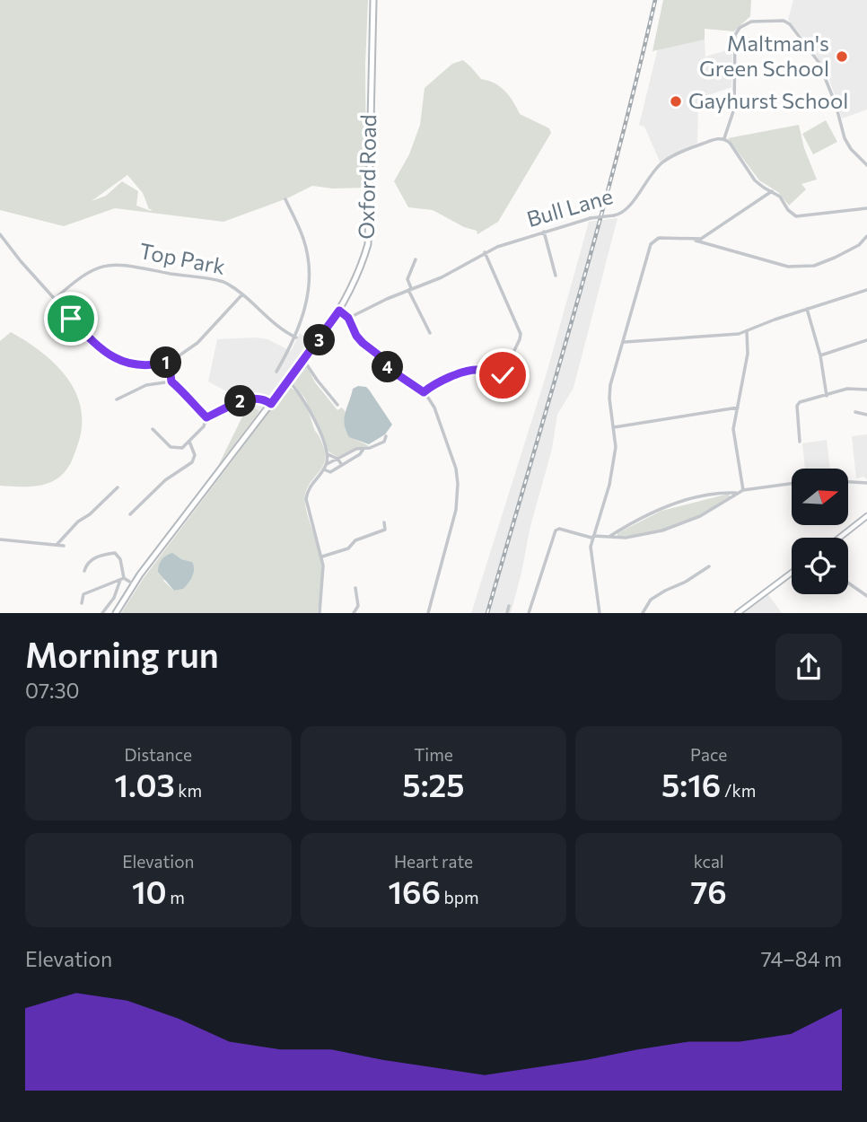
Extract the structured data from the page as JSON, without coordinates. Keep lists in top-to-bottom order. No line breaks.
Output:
{"streets":{"main road":["Oxford Road"],"street":["Bull Lane","Top Park"]},"places":["Maltman's Green School","Gayhurst School"],"north":"right","page":{"pins":["3","1","4","2"],"heading":["Morning run","07:30"],"stats":[["Distance","1.03 km"],["Time","5:25"],["Pace","5:16 /km"],["Elevation","10 m"],["Heart rate","166 bpm"],["kcal","76"]],"chart":["Elevation","74–84 m"]}}
